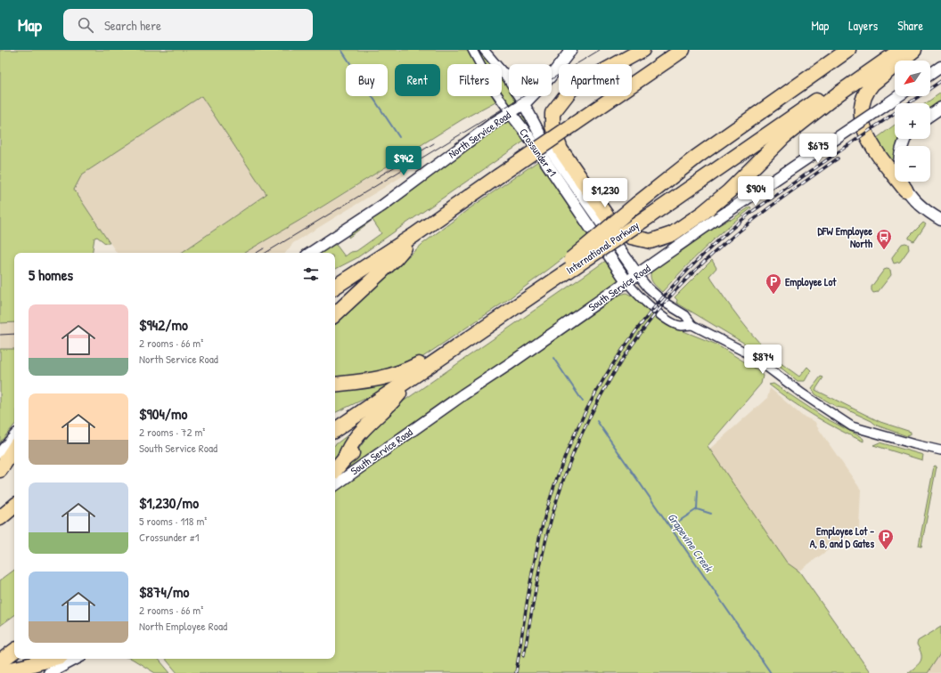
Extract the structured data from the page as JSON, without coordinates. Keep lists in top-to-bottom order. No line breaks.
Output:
{"streets":{"highway":["International Parkway"],"main road":["North Service Road","Crossunder #1","South Service Road"]},"crossings":[["North Service Road","Crossunder #1"],["Crossunder #1","South Service Road"]],"water":["Grapevine Creek"],"places":{"bus stop":["DFW Employee North"],"parking":["Employee Lot","Employee Lot - A, B, and D Gates"]},"north":"bottom left","page":{"header":"Map","search":"Search here","nav":["Map","Layers","Share"],"map_buttons":["+","−"],"chip":["Buy","Rent","Filters","New","Apartment"],"price":["$675","$942","$904","$1,230","$874"],"heading":"5 homes","list":[{"name":"$942/mo","note":"2 rooms · 66 m² · North Service Road"},{"name":"$904/mo","note":"2 rooms · 72 m² · South Service Road"},{"name":"$1,230/mo","note":"5 rooms · 118 m² · Crossunder #1"},{"name":"$874/mo","note":"2 rooms · 66 m² · North Employee Road"}]}}
